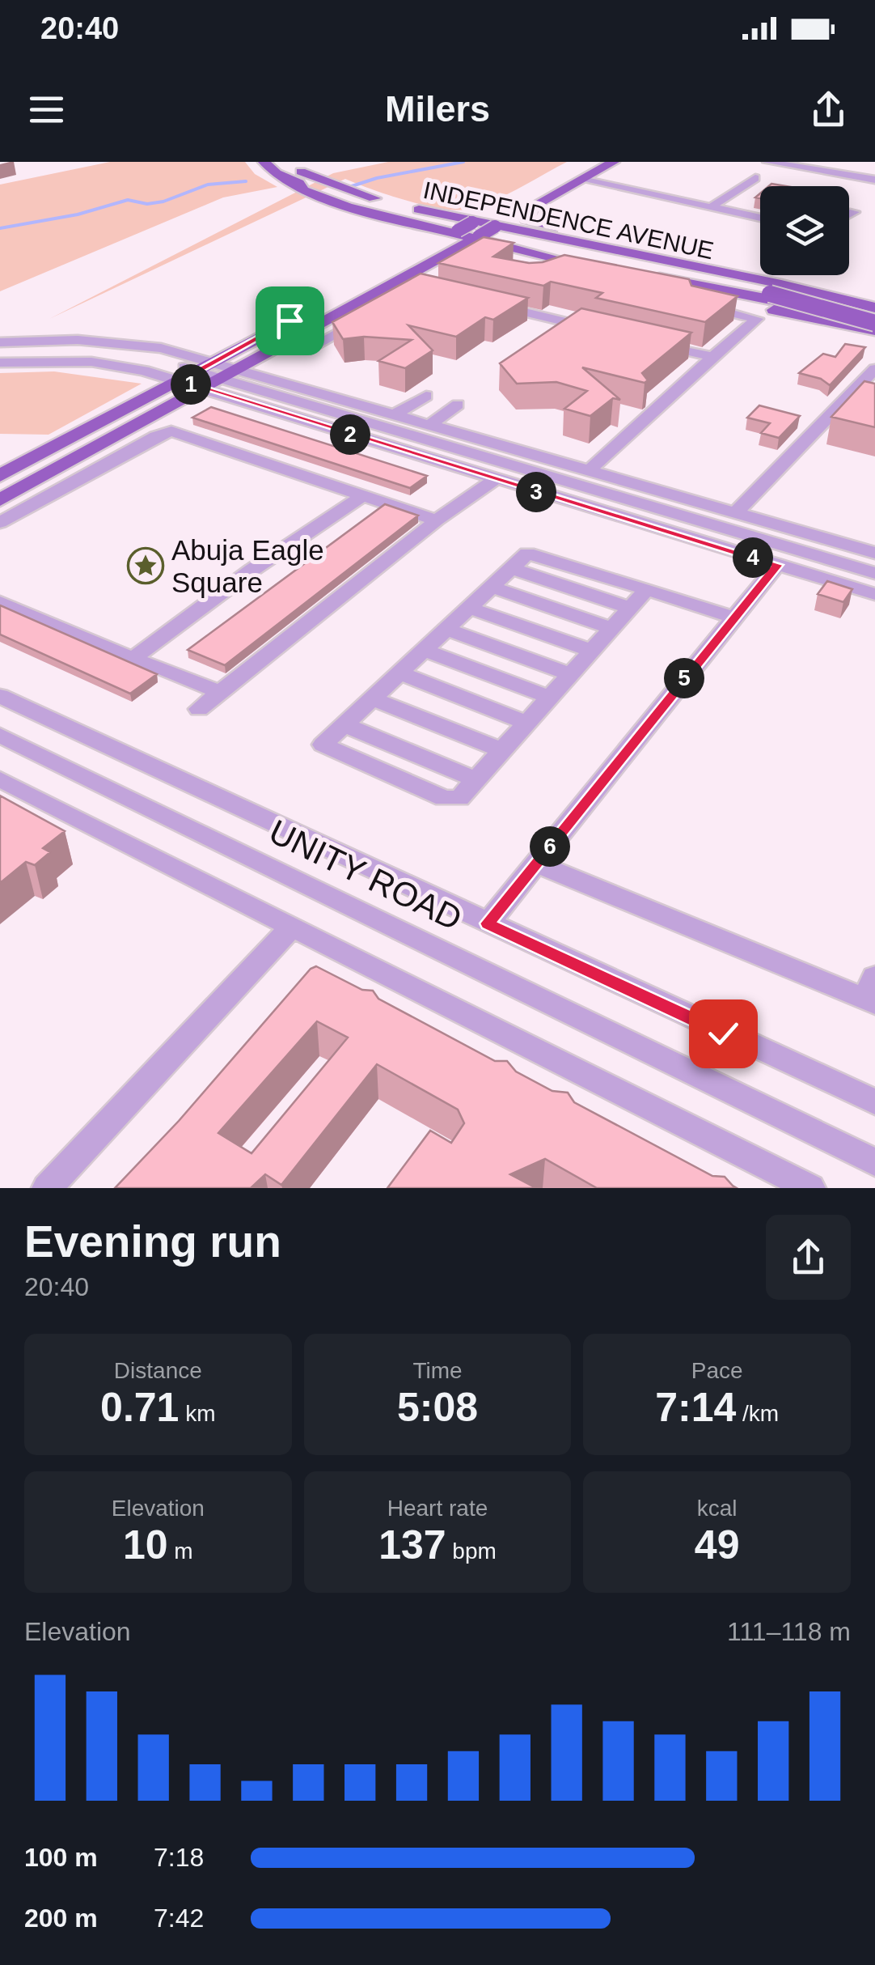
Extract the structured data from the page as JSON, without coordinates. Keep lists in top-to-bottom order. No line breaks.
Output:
{"streets":{"main road":["INDEPENDENCE AVENUE"],"street":["UNITY ROAD"]},"places":{"place":["Abuja Eagle Square"]},"page":{"status":"20:40","header":"Milers","pins":["1","2","3","4","5","6"],"heading":["Evening run","20:40"],"stats":[["Distance","0.71 km"],["Time","5:08"],["Pace","7:14 /km"],["Elevation","10 m"],["Heart rate","137 bpm"],["kcal","49"]],"chart":["Elevation","111–118 m"],"list":[{"name":"100 m","note":"7:18"},{"name":"200 m","note":"7:42"}]}}
